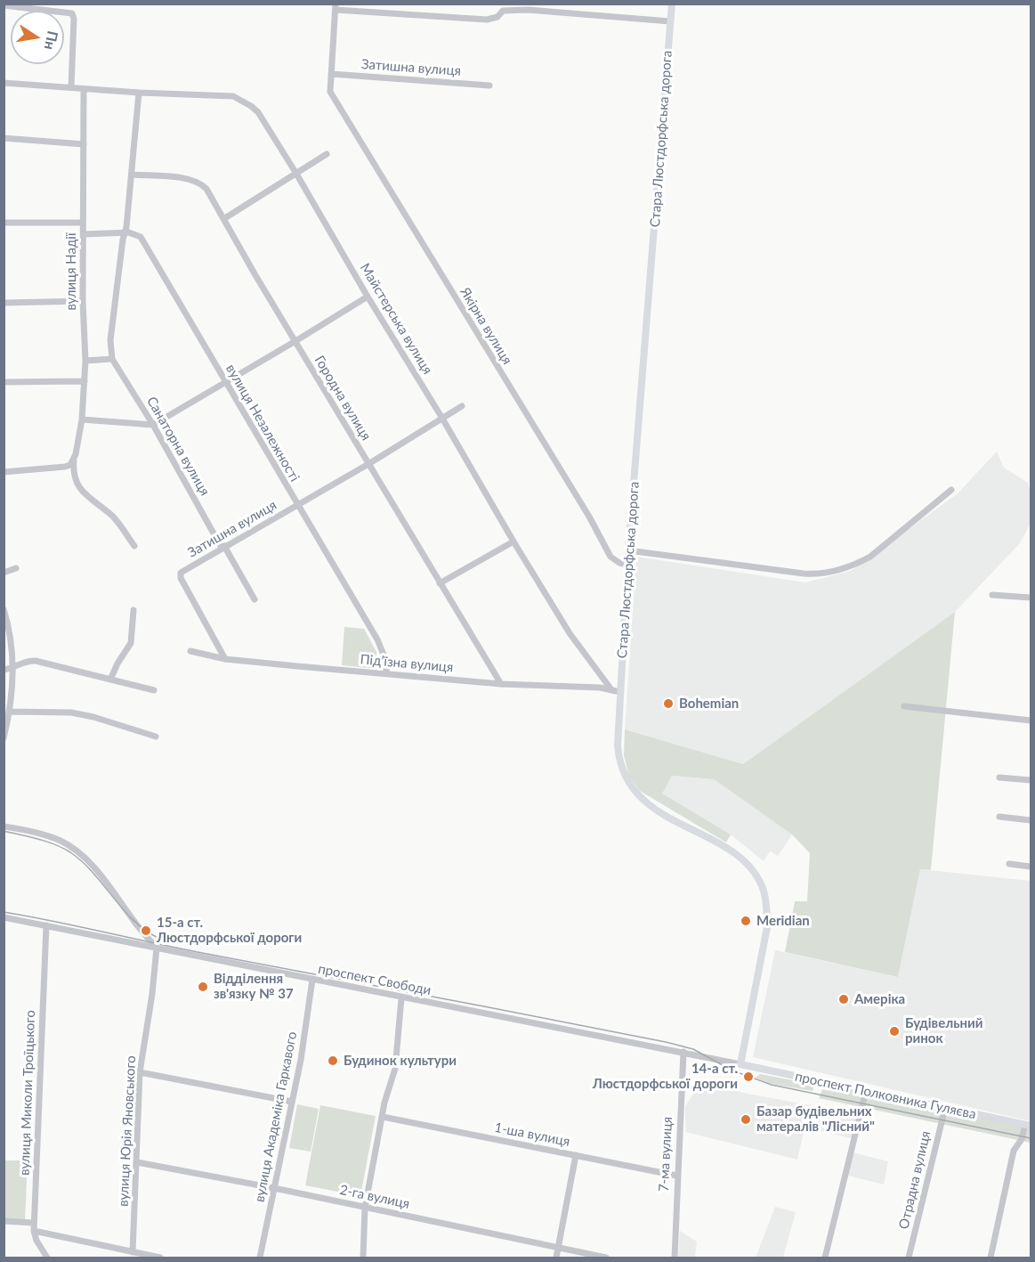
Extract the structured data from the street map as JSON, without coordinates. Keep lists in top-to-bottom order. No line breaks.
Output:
{"streets":{"main road":["Стара Люстдорфська дорога","проспект Полковника Гуляєва"],"street":["Затишна вулиця","вулиця Надії","Майстерська вулиця","Якірна вулиця","Городна вулиця","вулиця Незалежності","Санаторна вулиця","Підʼїзна вулиця","проспект Свободи","вулиця Миколи Троїцького","вулиця Академіка Гаркавого","вулиця Юрія Яновського","1-ша вулиця","7-ма вулиця","Отрадна вулиця","2-га вулиця"]},"crossings":[["Затишна вулиця","Майстерська вулиця"],["Затишна вулиця","Якірна вулиця"],["Затишна вулиця","Городна вулиця"],["Затишна вулиця","вулиця Незалежності"],["Затишна вулиця","Санаторна вулиця"],["Затишна вулиця","Підʼїзна вулиця"],["Стара Люстдорфська дорога","Якірна вулиця"],["Стара Люстдорфська дорога","Підʼїзна вулиця"],["Стара Люстдорфська дорога","проспект Свободи"],["Стара Люстдорфська дорога","проспект Полковника Гуляєва"],["вулиця Надії","Майстерська вулиця"],["Майстерська вулиця","Підʼїзна вулиця"],["Городна вулиця","Підʼїзна вулиця"],["вулиця Незалежності","Підʼїзна вулиця"],["проспект Свободи","вулиця Миколи Троїцького"],["проспект Свободи","проспект Полковника Гуляєва"],["проспект Свободи","вулиця Академіка Гаркавого"],["проспект Свободи","вулиця Юрія Яновського"],["проспект Свободи","7-ма вулиця"],["проспект Полковника Гуляєва","Отрадна вулиця"],["вулиця Академіка Гаркавого","2-га вулиця"],["вулиця Юрія Яновського","2-га вулиця"],["1-ша вулиця","7-ма вулиця"]],"places":["Bohemian","Meridian","15-а ст. Люстдорфської дороги","Відділення зв'язку № 37","Амеріка","Будівельний ринок","Будинок культури","14-а ст. Люстдорфської дороги","Базар будівельних матералів \"Лісний\""],"north":"right"}
